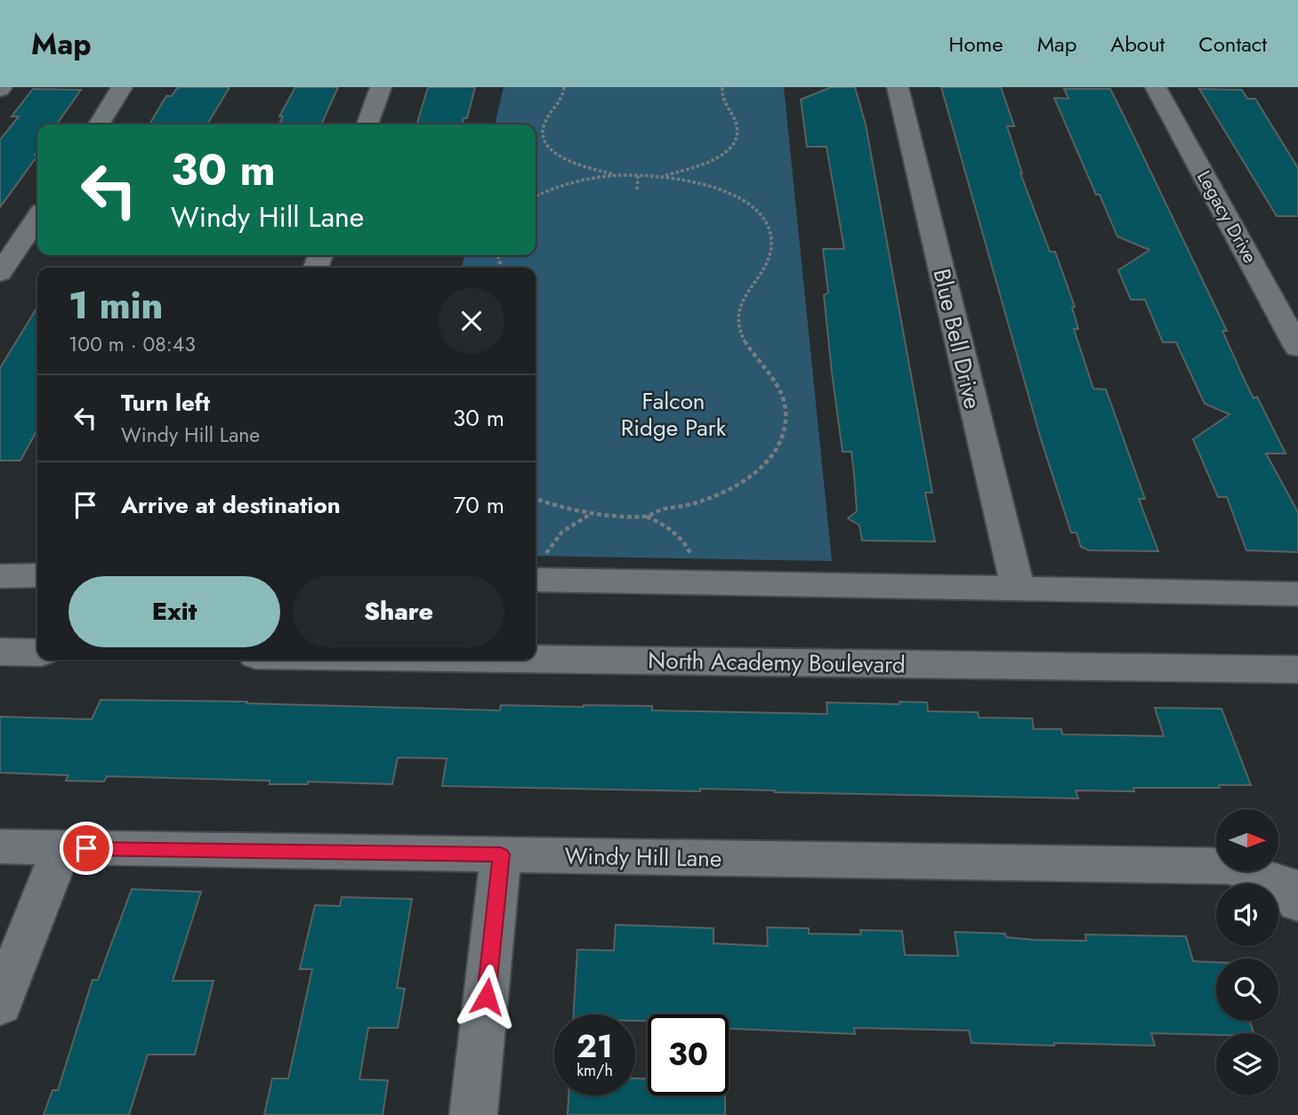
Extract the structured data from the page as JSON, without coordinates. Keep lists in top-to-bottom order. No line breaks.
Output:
{"streets":{"street":["Legacy Drive","Blue Bell Drive","North Academy Boulevard","Windy Hill Lane"]},"parks":["Falcon Ridge Park"],"north":"right","page":{"header":"Map","nav":["Home","Map","About","Contact"],"turn":["30 m","Windy Hill Lane"],"heading":["1 min","100 m · 08:43"],"list":[{"name":"Turn left","note":"Windy Hill Lane","value":"30 m"},{"name":"Arrive at destination","value":"70 m"}],"buttons":["Exit","Share"],"speed":"21 km/h","limit":"30"}}
